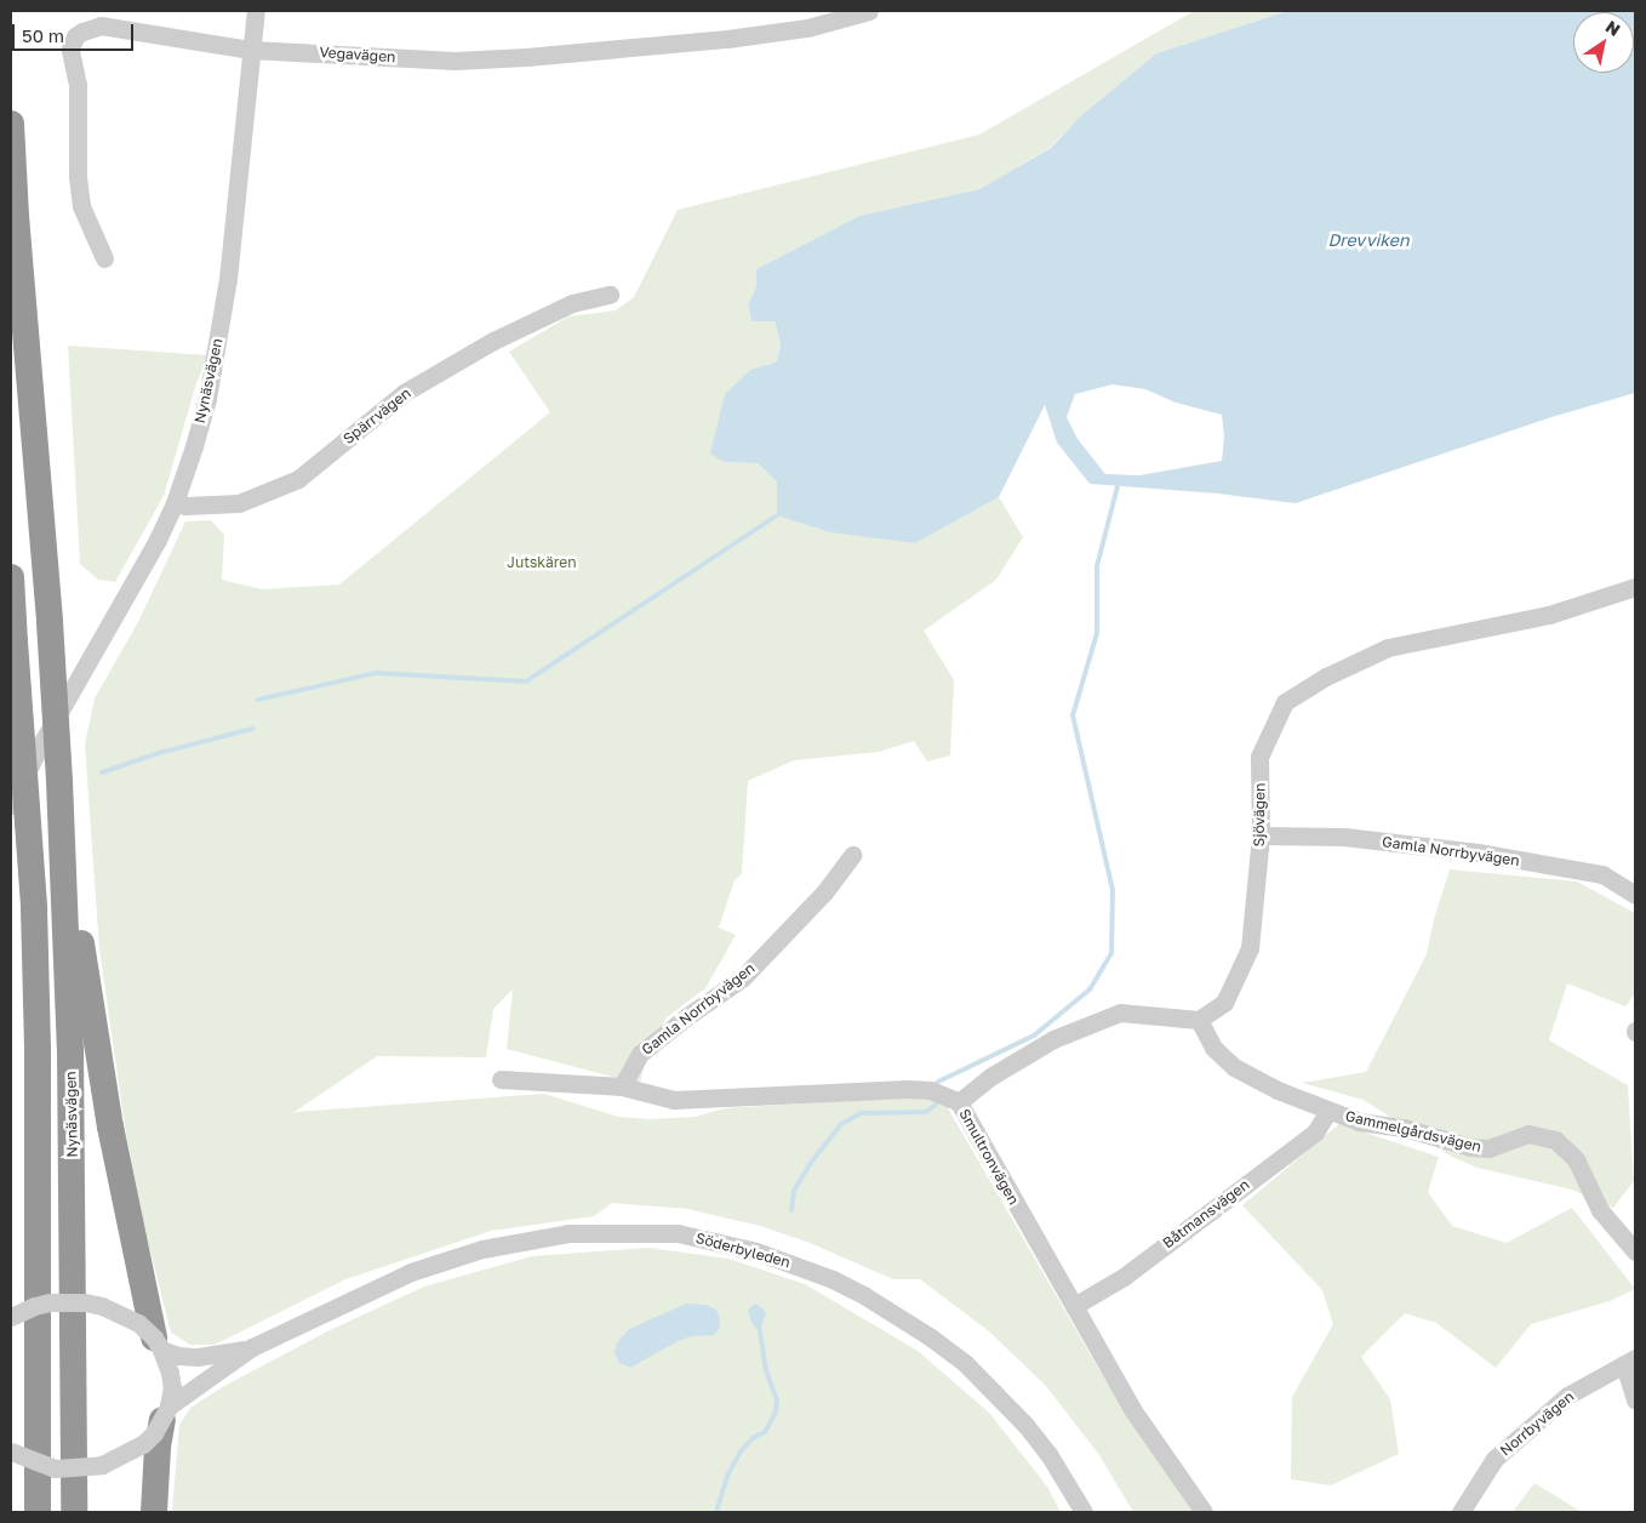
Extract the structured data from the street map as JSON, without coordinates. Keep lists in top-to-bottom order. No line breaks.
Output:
{"streets":{"highway":["Nynäsvägen"],"street":["Vegavägen","Spärrvägen","Sjövägen","Gamla Norrbyvägen","Gammelgårdsvägen","Smultronvägen","Båtmansvägen","Söderbyleden","Norrbyvägen"]},"crossings":[["Vegavägen","Nynäsvägen"],["Nynäsvägen","Spärrvägen"],["Sjövägen","Gamla Norrbyvägen"],["Sjövägen","Gammelgårdsvägen"],["Gamla Norrbyvägen","Smultronvägen"],["Gammelgårdsvägen","Båtmansvägen"],["Smultronvägen","Båtmansvägen"]],"water":["Drevviken"],"parks":["Jutskären"],"scale_bar":"50 m","north":"top right"}
